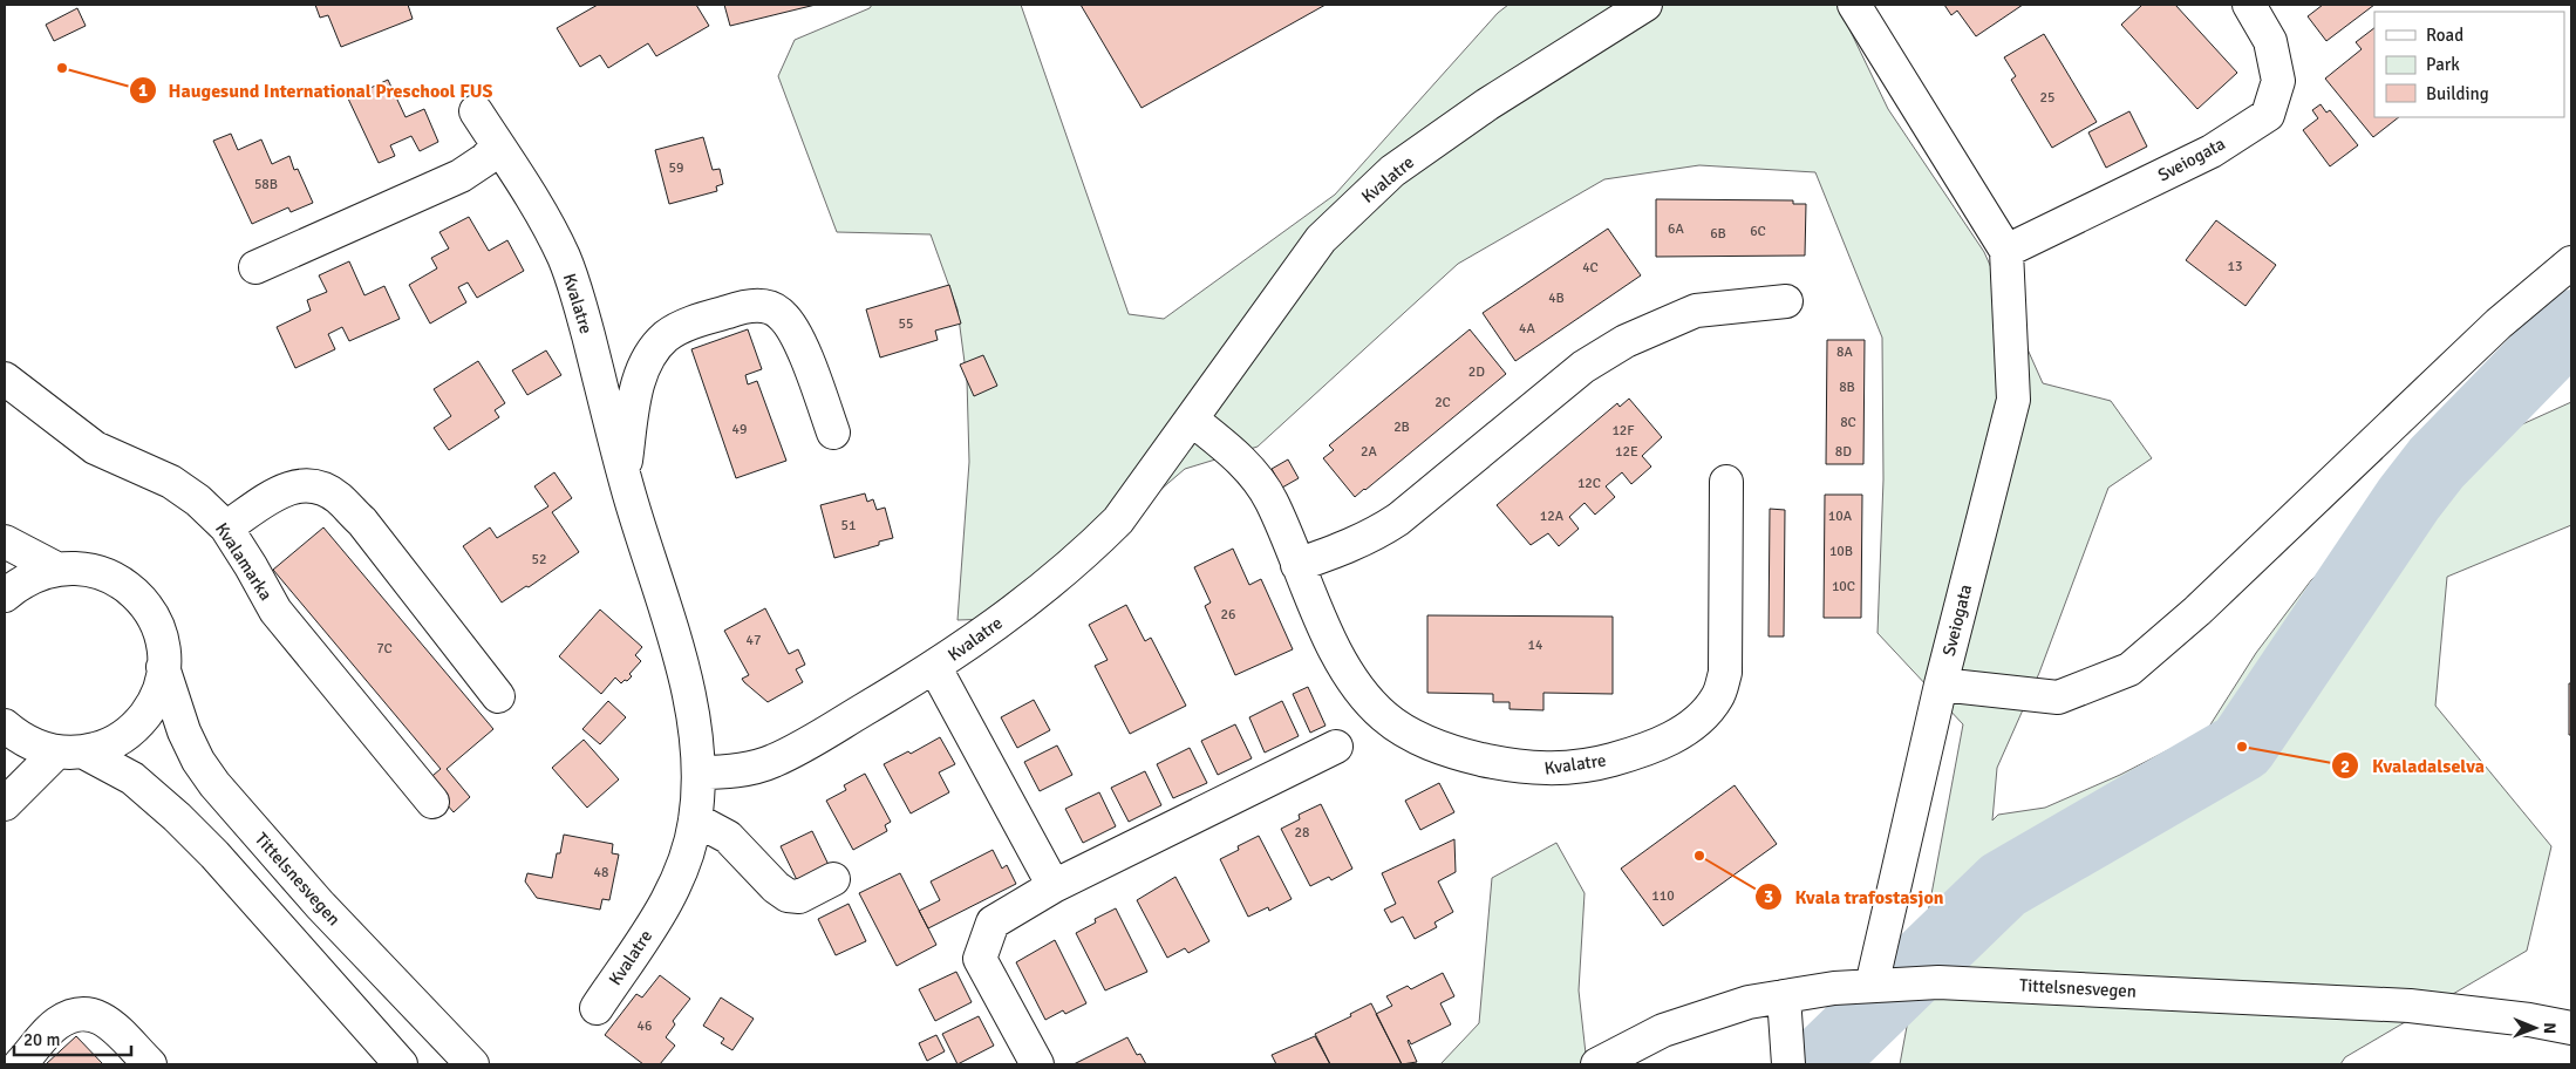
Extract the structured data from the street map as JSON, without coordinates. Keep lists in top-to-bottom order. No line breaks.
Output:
{"streets":{"street":["Sveiogata","Kvalatre","Kvalamarka","Tittelsnesvegen"]},"crossings":[["Sveiogata","Tittelsnesvegen"]],"places":["Haugesund International Preschool FUS","Kvaladalselva","Kvala trafostasjon"],"house_numbers":["25","59","58B","6A","6C","6B","13","4C","4B","55","4A","8A","2D","8B","2C","8C","2B","49","12F","2A","12E","8D","12C","12A","10A","51","10B","52","10C","26","47","14","7C","28","48","110","46"],"legend":["Road","Park","Building"],"scale_bar":"20 m","north":"right"}
